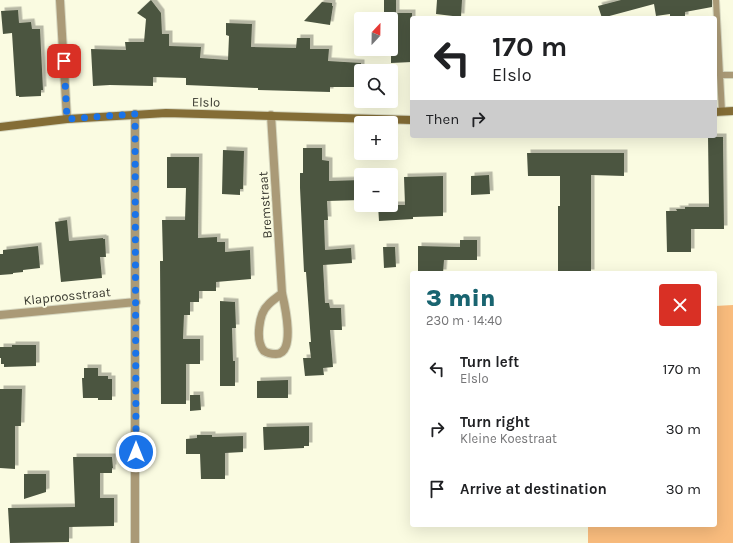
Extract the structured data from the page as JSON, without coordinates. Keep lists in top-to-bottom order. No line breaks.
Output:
{"streets":{"street":["Elslo","Bremstraat","Klaproosstraat"]},"crossings":[["Elslo","Bremstraat"]],"north":"top","page":{"map_buttons":["+","−"],"turn":["170 m","Elslo"],"then":"Then","heading":["3 min","230 m · 14:40"],"list":[{"name":"Turn left","note":"Elslo","value":"170 m"},{"name":"Turn right","note":"Kleine Koestraat","value":"30 m"},{"name":"Arrive at destination","value":"30 m"}]}}
